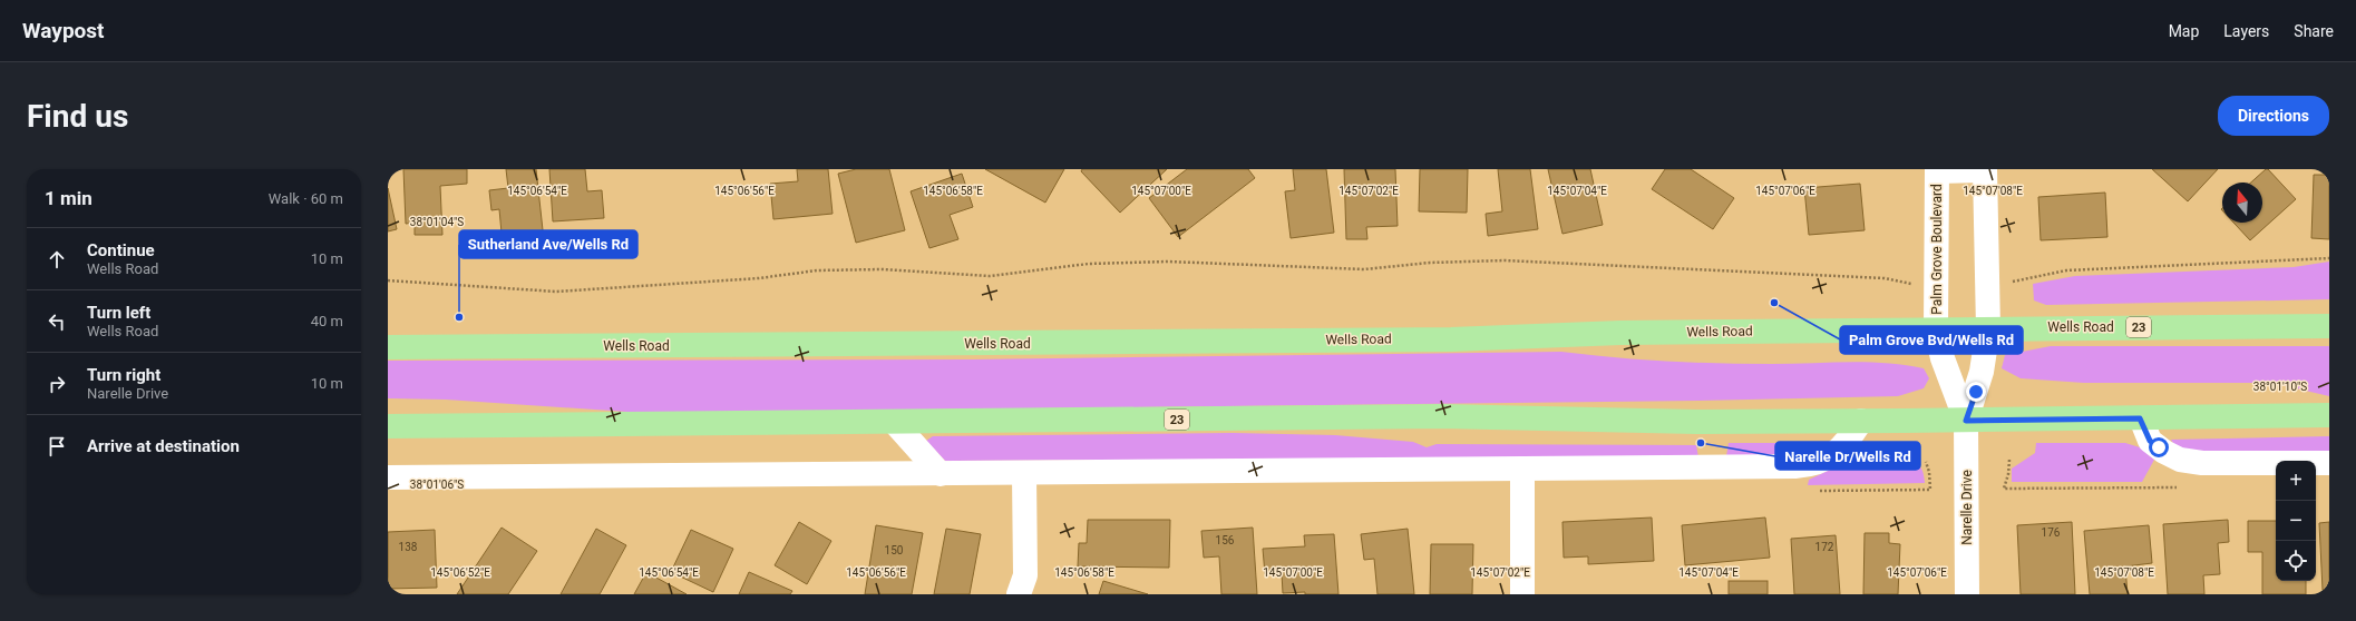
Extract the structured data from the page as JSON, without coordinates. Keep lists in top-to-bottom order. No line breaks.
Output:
{"streets":{"main road":["Wells Road","23"],"street":["Palm Grove Boulevard","Narelle Drive"]},"crossings":[["Palm Grove Boulevard","Wells Road"],["Palm Grove Boulevard","Narelle Drive"],["Wells Road","Narelle Drive"],["23","Narelle Drive"]],"places":["Palm Grove Bvd/Wells Rd","Sutherland Ave/Wells Rd","Narelle Dr/Wells Rd"],"house_numbers":["176","156","138","172","150"],"north":"top","page":{"header":"Waypost","nav":["Map","Layers","Share"],"buttons":"Directions","title":"Find us","heading":["1 min","Walk · 60 m"],"list":[["Continue","Wells Road","10 m"],["Turn left","Wells Road","40 m"],["Turn right","Narelle Drive","10 m"],"Arrive at destination"],"map_buttons":["+","−"]},"coordinates":["145°06'54\"E","145°06'56\"E","145°06'58\"E","145°07'00\"E","145°07'02\"E","145°07'04\"E","145°07'06\"E","145°07'08\"E","38°01'04\"S","38°01'10\"S","38°01'06\"S","145°06'52\"E"]}
